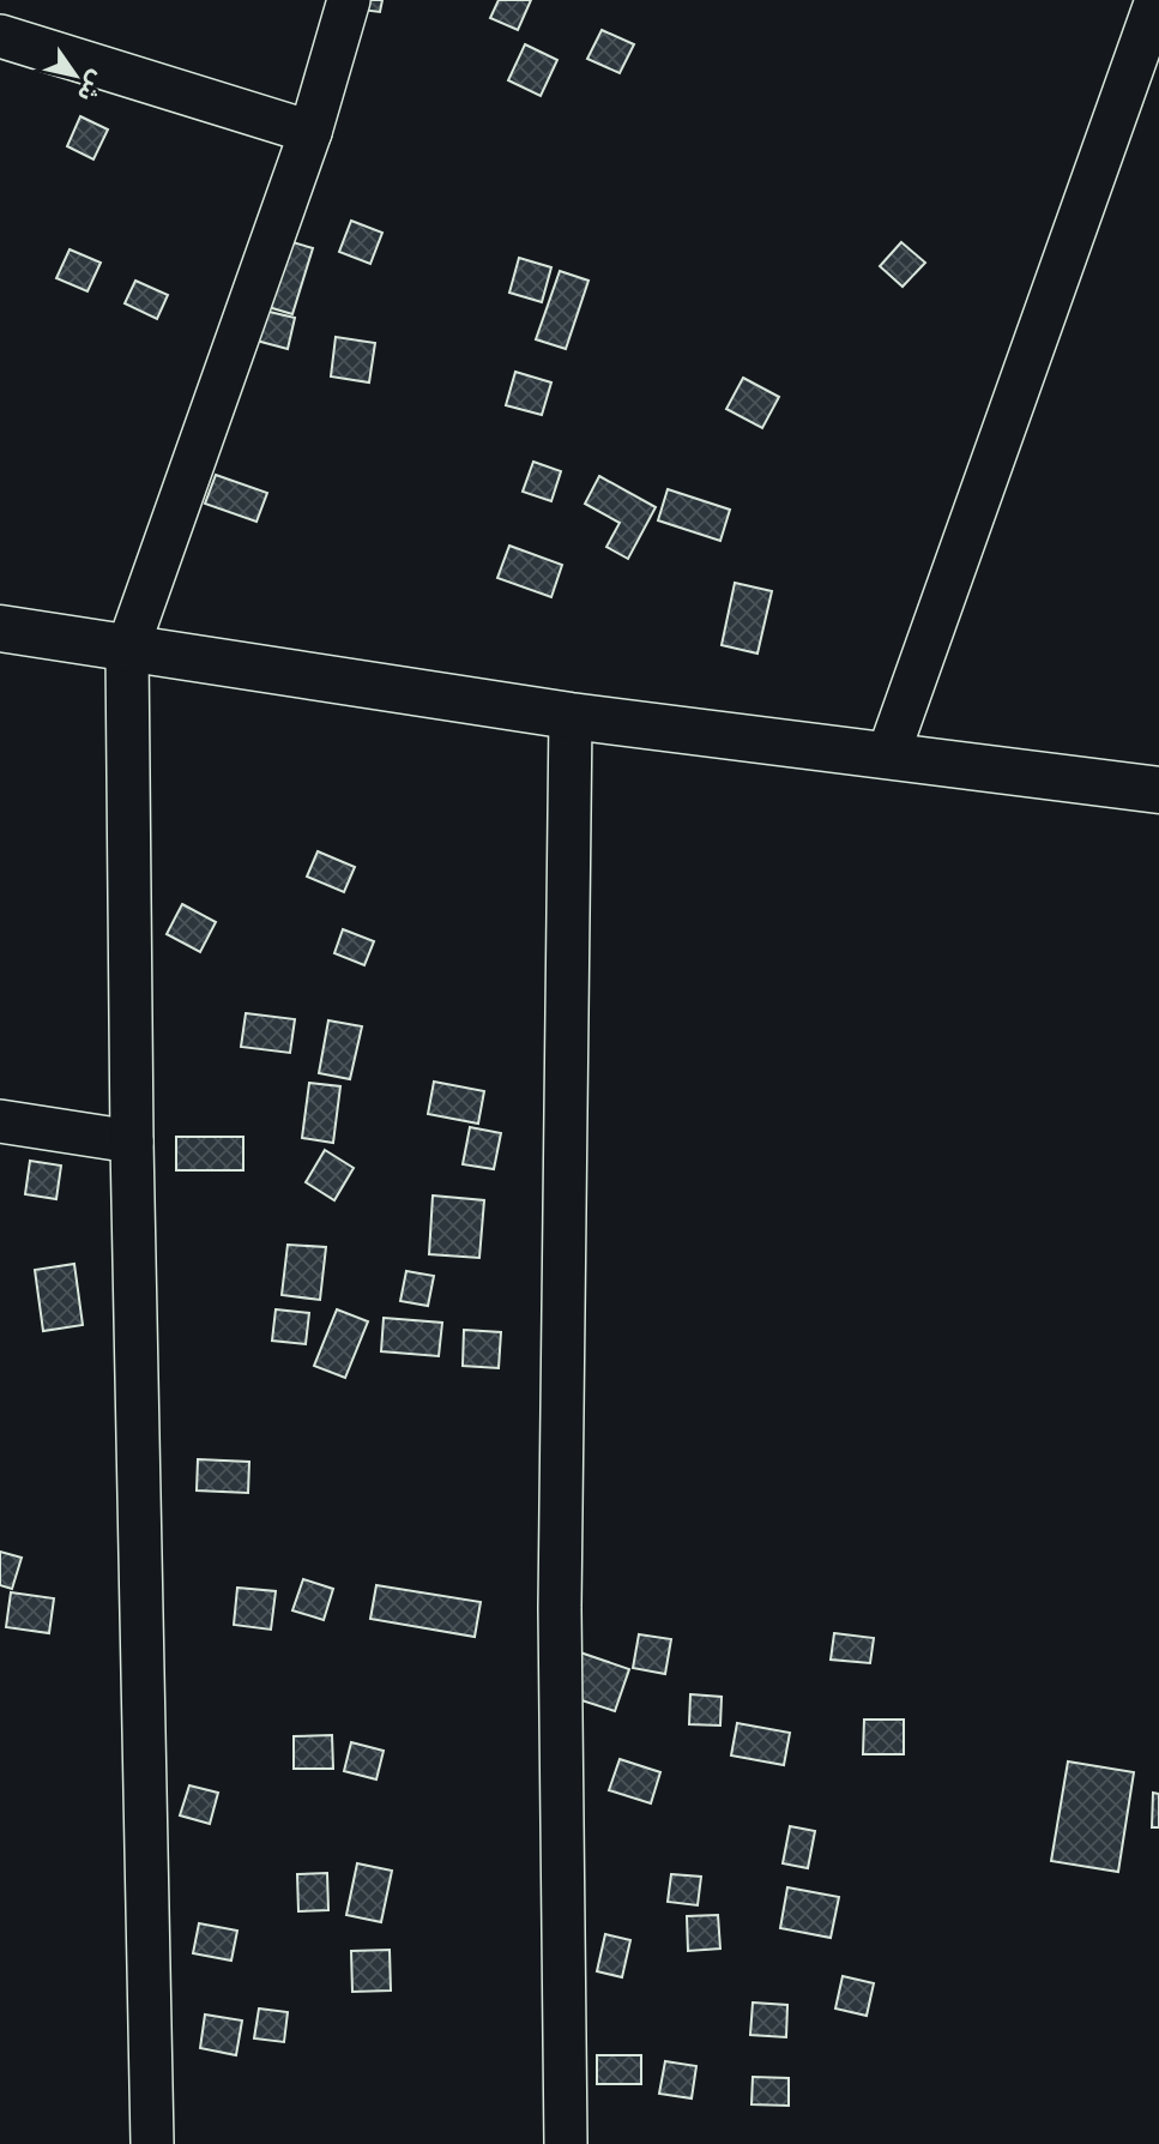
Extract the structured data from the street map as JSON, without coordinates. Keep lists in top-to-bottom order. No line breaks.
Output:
{"north":"bottom right"}
